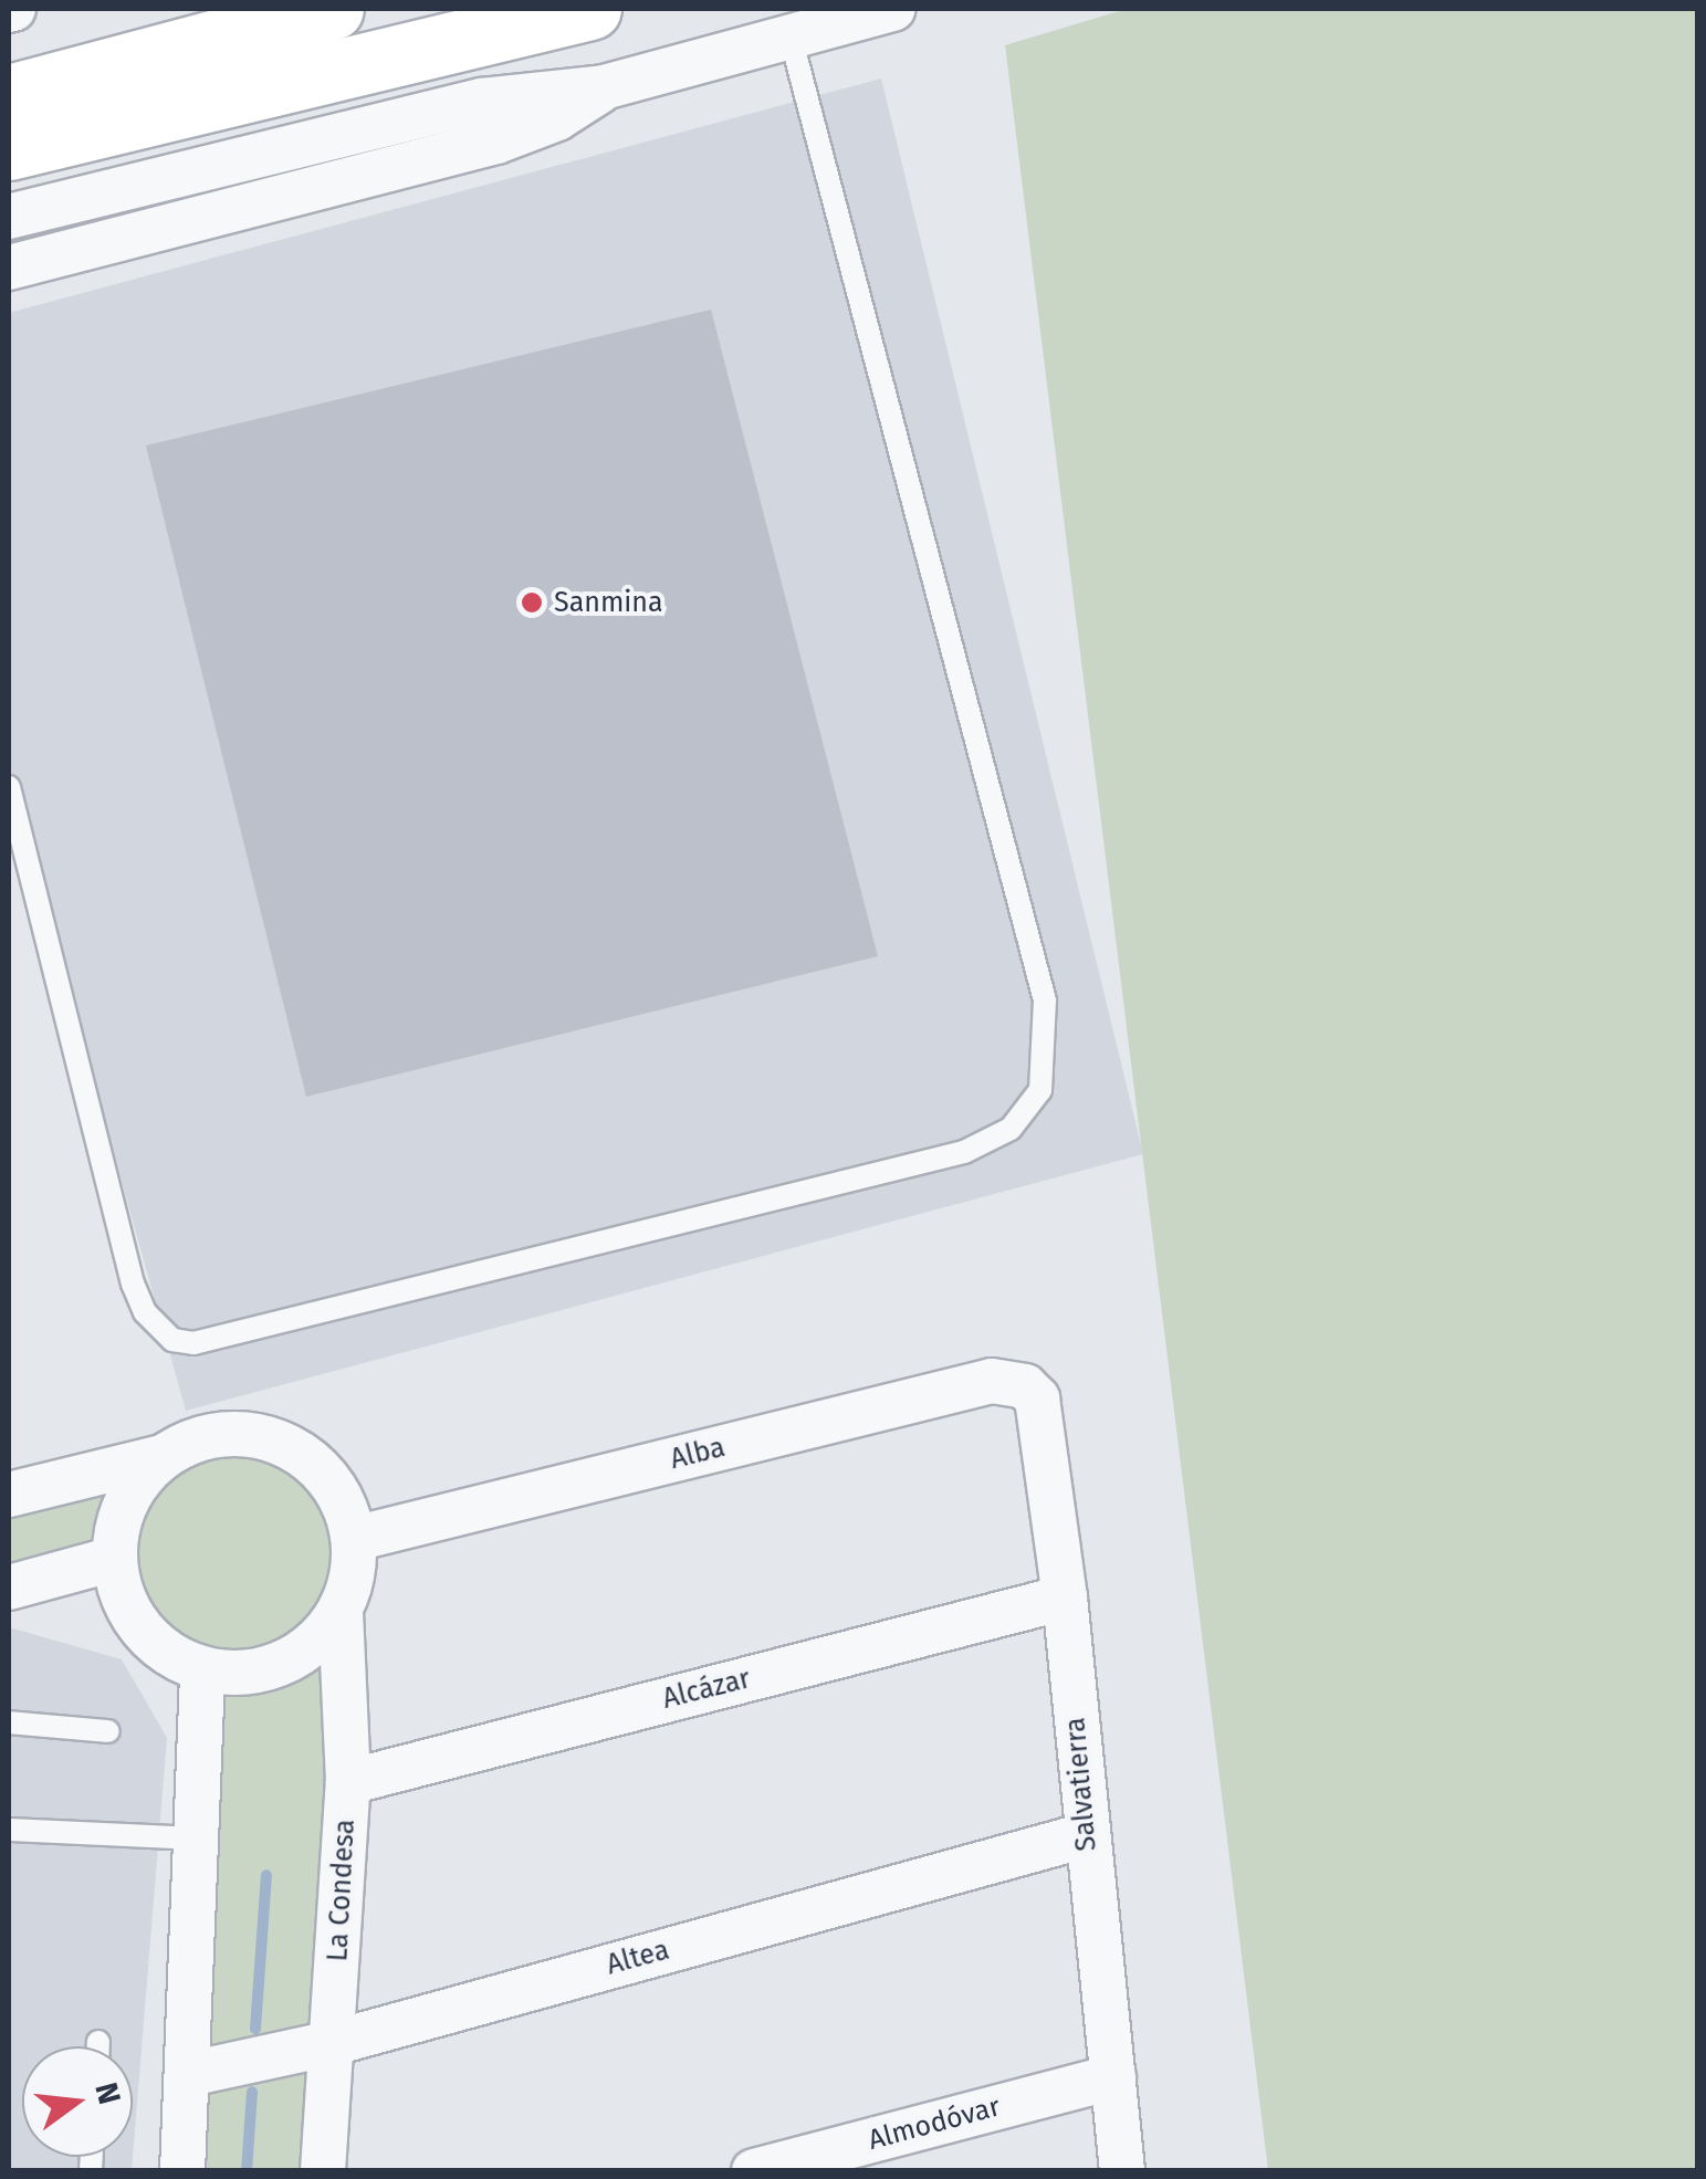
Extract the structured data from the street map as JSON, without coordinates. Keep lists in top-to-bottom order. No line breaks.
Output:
{"streets":{"street":["Alba","Alcázar","Salvatierra","La Condesa","Altea","Almodóvar"]},"crossings":[["Alba","Salvatierra"],["Alba","La Condesa"],["Alcázar","Salvatierra"],["Alcázar","La Condesa"],["Salvatierra","Altea"],["Salvatierra","Almodóvar"],["La Condesa","Altea"]],"places":["Sanmina"],"north":"right"}
